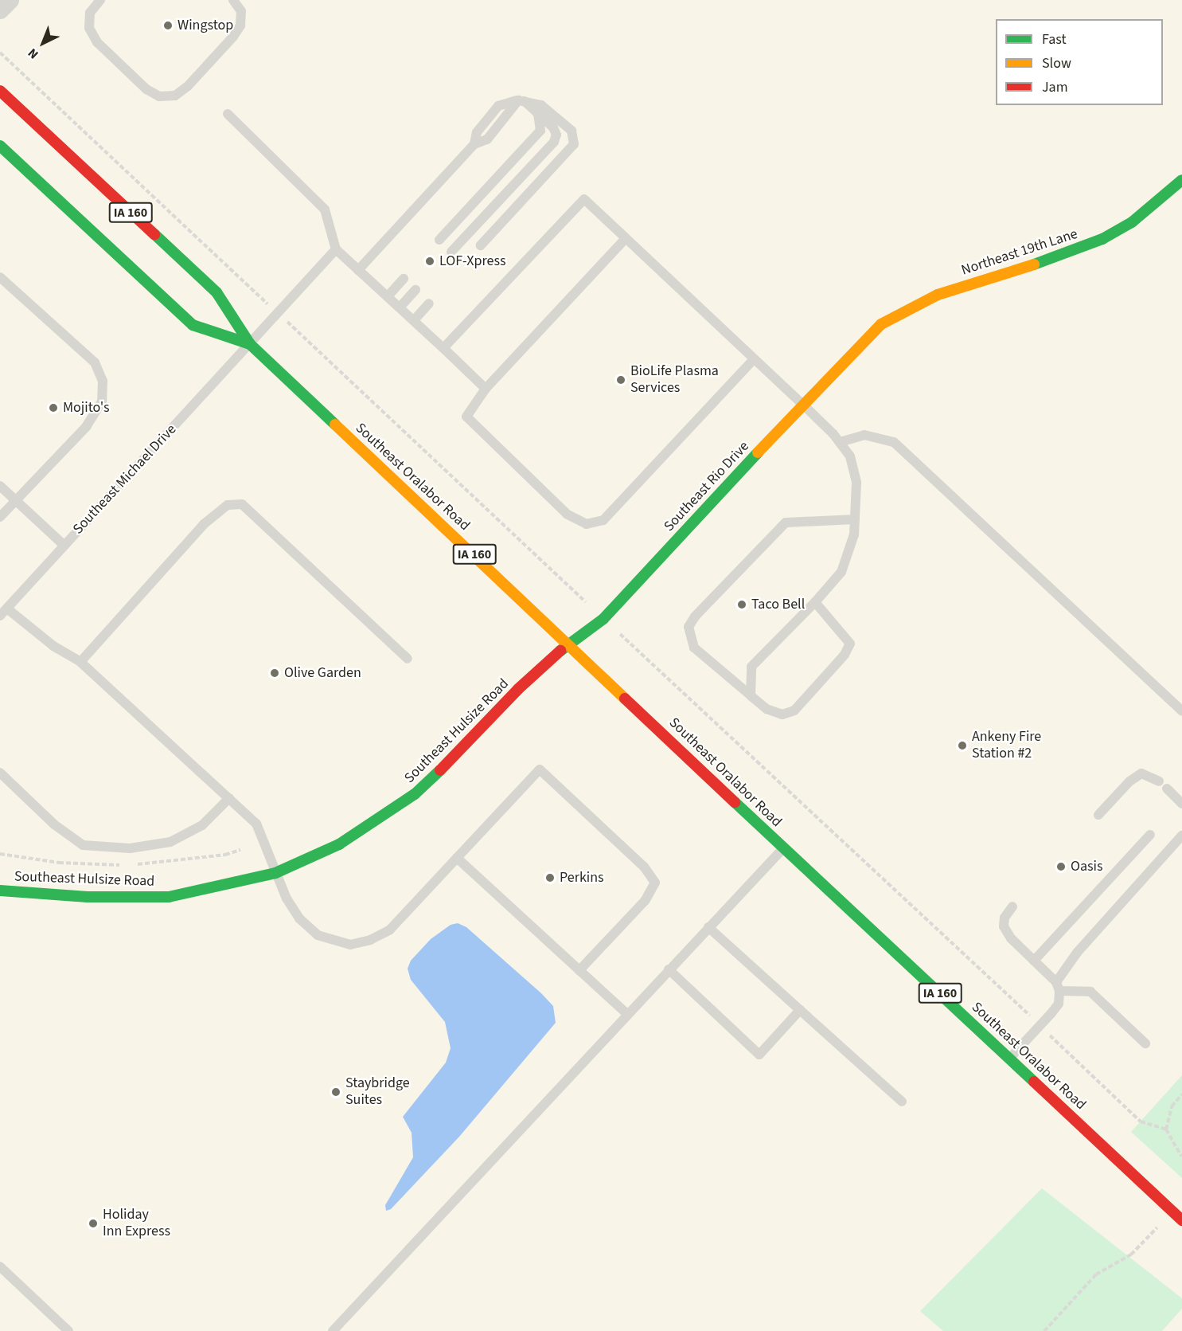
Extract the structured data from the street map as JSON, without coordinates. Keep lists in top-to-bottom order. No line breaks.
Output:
{"streets":{"main road":["IA 160","Northeast 19th Lane","Southeast Oralabor Road","Southeast Rio Drive","Southeast Hulsize Road"],"lane":["Southeast Michael Drive"]},"crossings":[["Northeast 19th Lane","Southeast Rio Drive"],["Southeast Oralabor Road","Southeast Michael Drive"],["Southeast Oralabor Road","Southeast Rio Drive"],["Southeast Oralabor Road","Southeast Hulsize Road"],["Southeast Rio Drive","Southeast Hulsize Road"]],"places":["Wingstop","LOF-Xpress","BioLife Plasma Services","Mojito's","Taco Bell","Olive Garden","Ankeny Fire Station #2","Oasis","Perkins","Staybridge Suites","Holiday Inn Express"],"legend":["Fast","Slow","Jam"],"north":"bottom left"}
